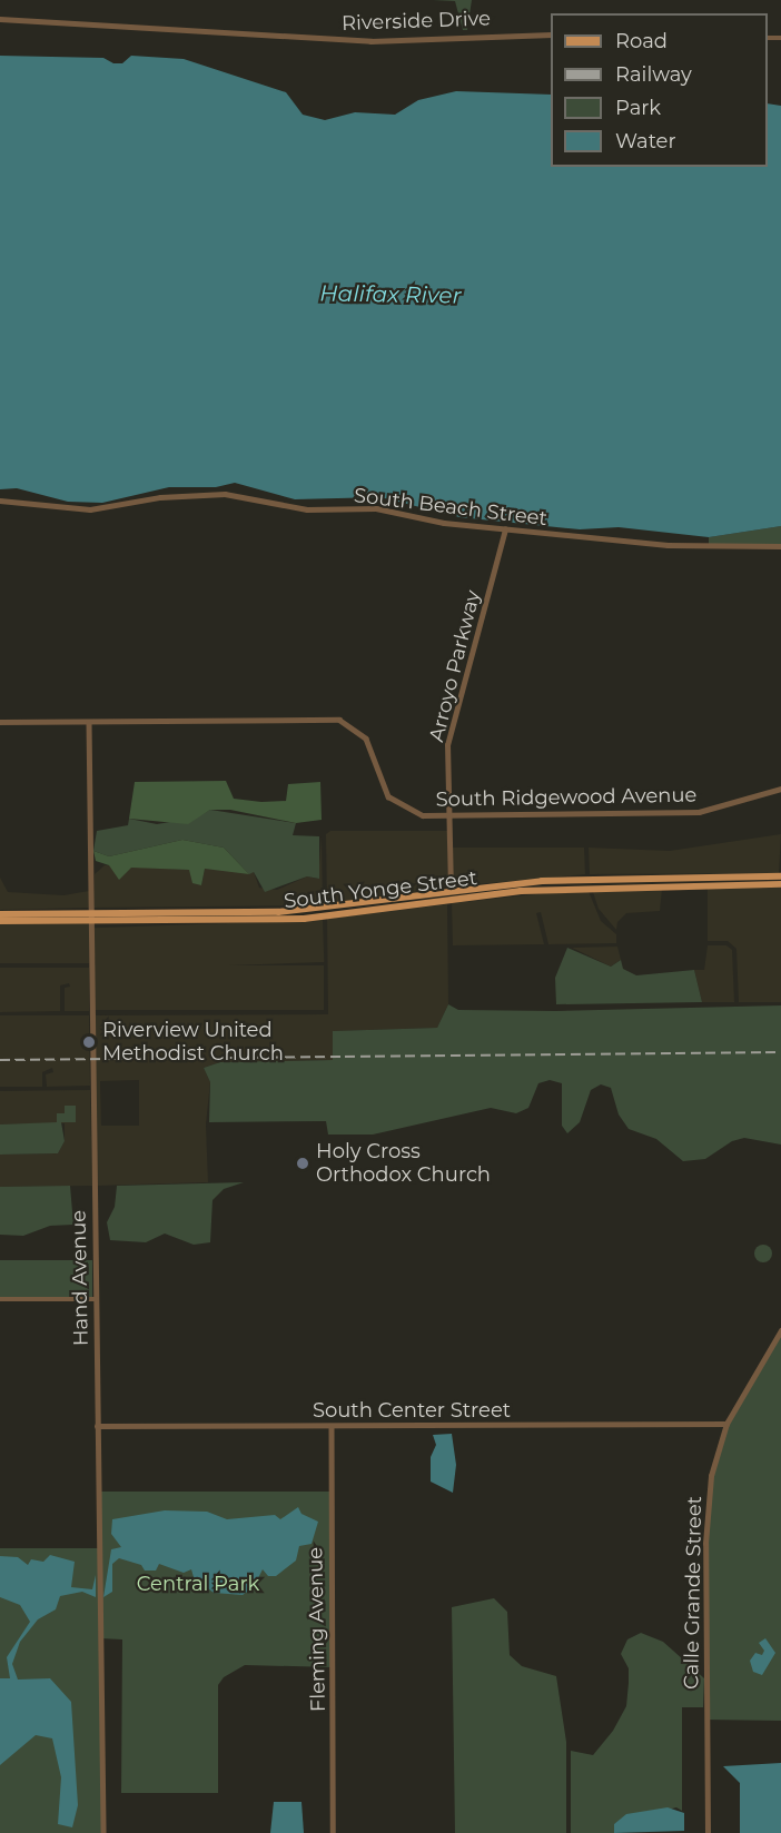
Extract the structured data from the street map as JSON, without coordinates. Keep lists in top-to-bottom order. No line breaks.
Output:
{"streets":{"main road":["South Yonge Street"],"street":["Riverside Drive","South Beach Street","Arroyo Parkway","South Ridgewood Avenue","Hand Avenue","South Center Street","Calle Grande Street","Fleming Avenue"]},"crossings":[["South Beach Street","Arroyo Parkway"],["Arroyo Parkway","South Ridgewood Avenue"],["Arroyo Parkway","South Yonge Street"],["South Ridgewood Avenue","Hand Avenue"],["South Yonge Street","Hand Avenue"],["Hand Avenue","South Center Street"],["South Center Street","Calle Grande Street"],["South Center Street","Fleming Avenue"]],"water":["Halifax River"],"parks":["Central Park"],"places":["Riverview United Methodist Church","Holy Cross Orthodox Church"],"legend":["Road","Railway","Park","Water"]}
